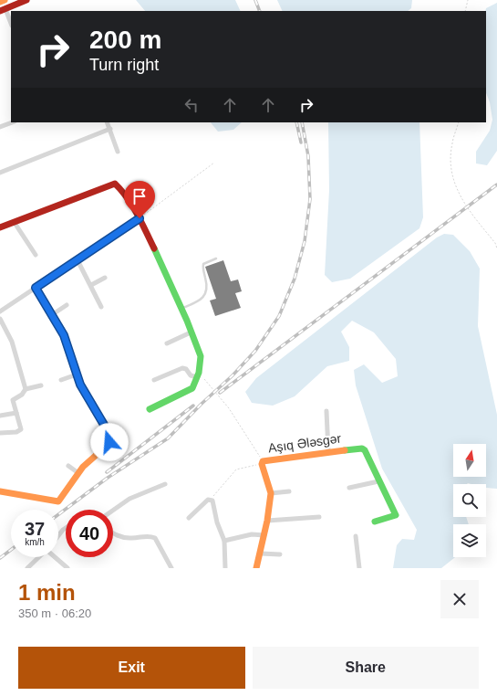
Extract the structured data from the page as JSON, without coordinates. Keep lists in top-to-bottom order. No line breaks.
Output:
{"streets":{"street":["Aşıq Ələsgər"]},"north":"top","page":{"turn":["200 m","Turn right"],"speed":"37 km/h","limit":"40","heading":["1 min","350 m · 06:20"],"buttons":["Exit","Share"]}}
